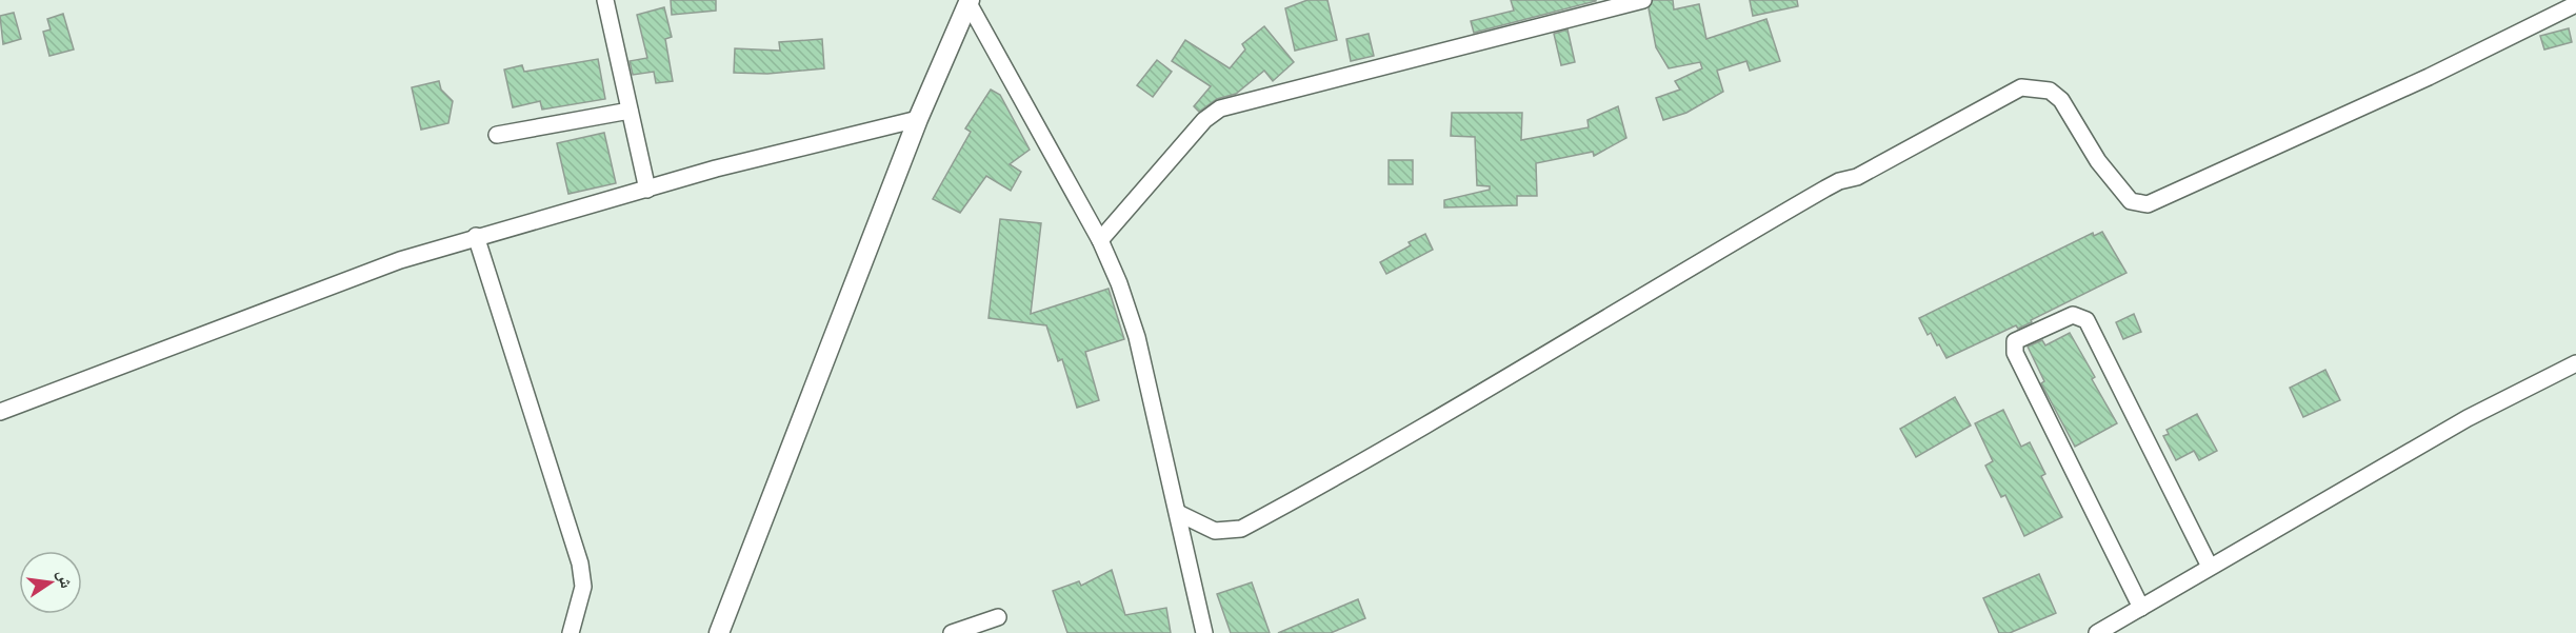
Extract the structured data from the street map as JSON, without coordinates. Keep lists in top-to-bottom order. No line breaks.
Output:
{"north":"right"}
